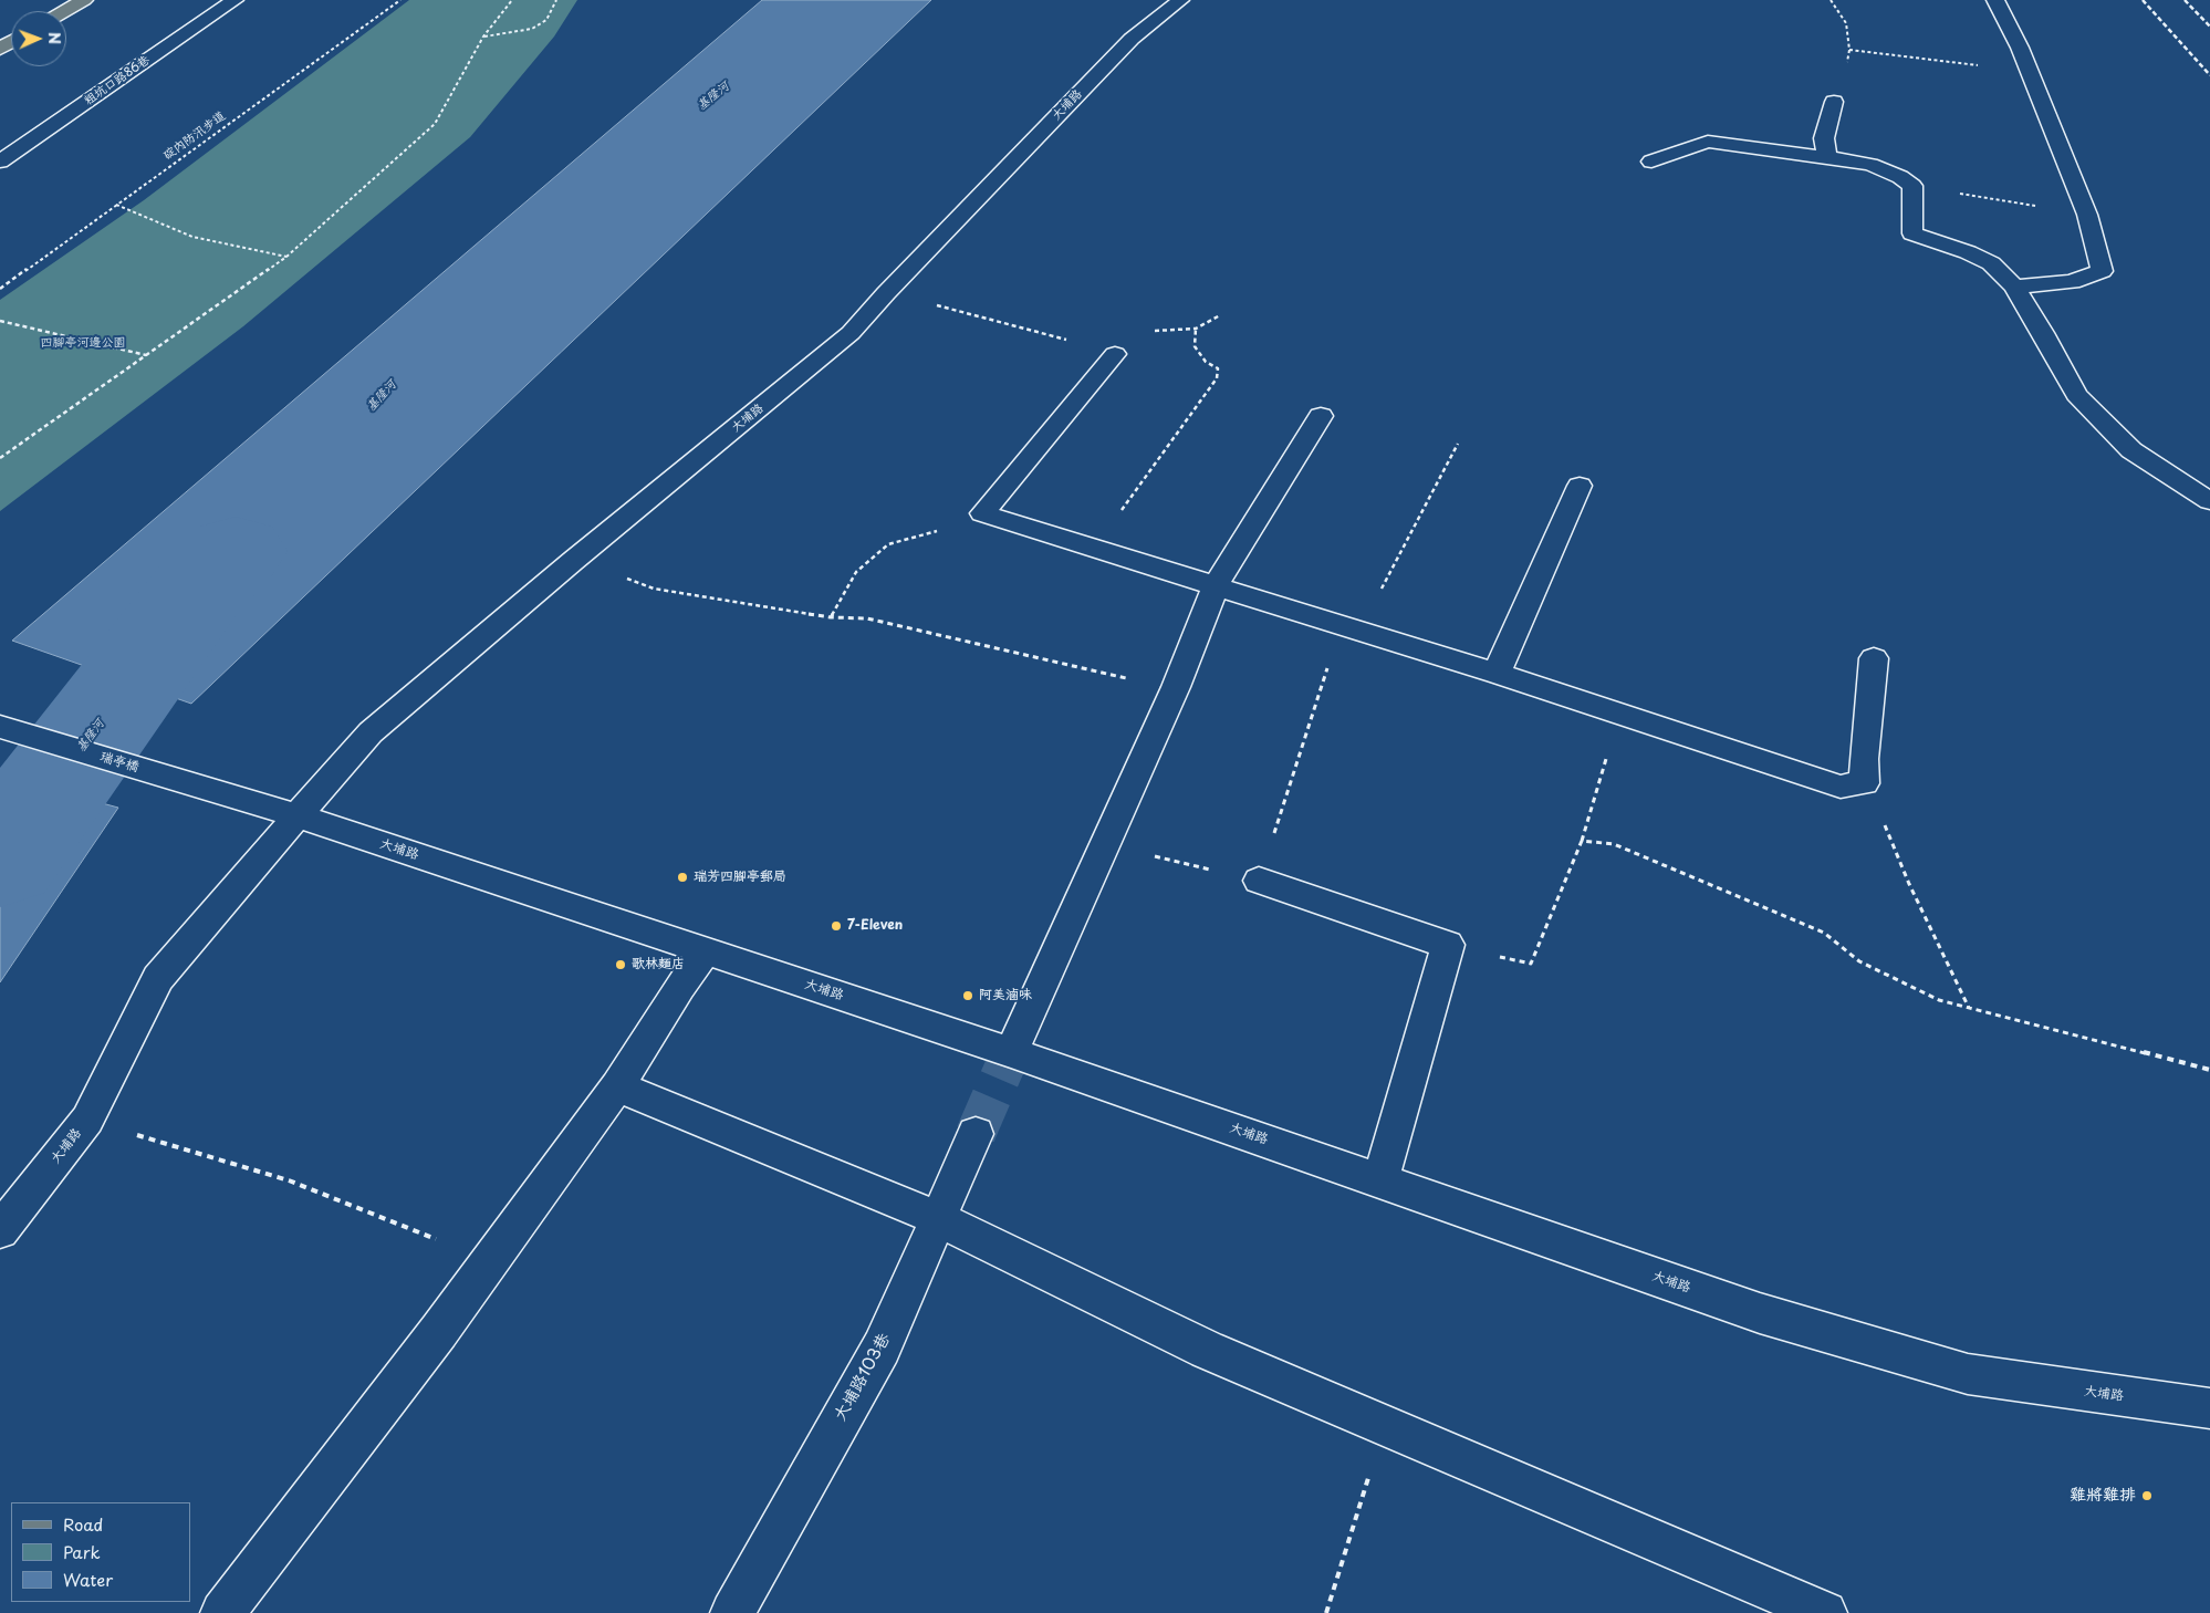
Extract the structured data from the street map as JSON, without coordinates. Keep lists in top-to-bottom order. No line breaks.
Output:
{"streets":{"street":["粗坑口路86巷","大埔路","瑞亭橋","大埔路103巷"],"path":["碇內防汛步道"]},"crossings":[["大埔路","瑞亭橋"]],"water":["基隆河"],"parks":["四腳亭河邊公園"],"places":["瑞芳四腳亭郵局","7-Eleven","歌林麵店","阿美滷味","雞將雞排"],"legend":["Road","Park","Water"],"north":"right"}
